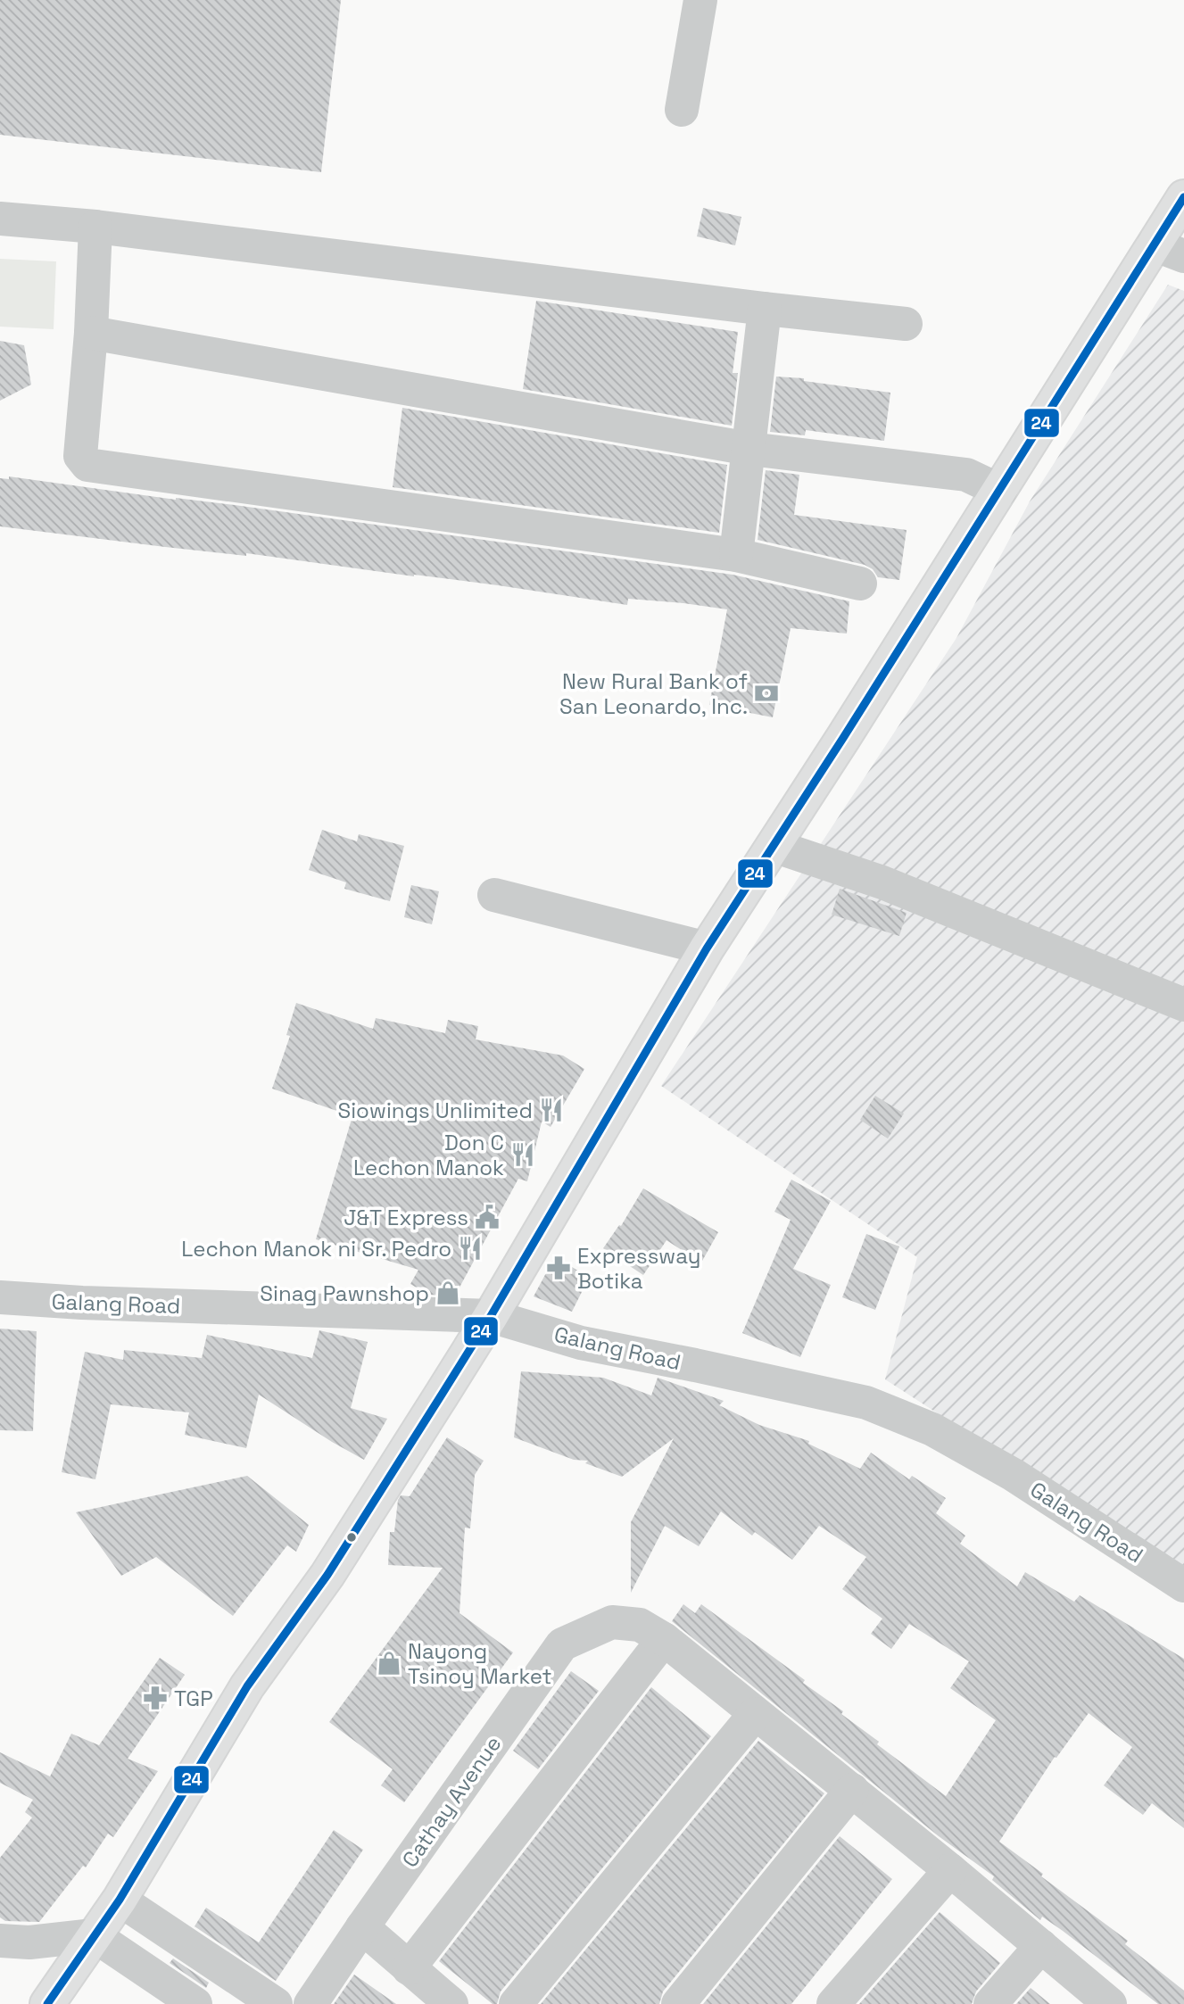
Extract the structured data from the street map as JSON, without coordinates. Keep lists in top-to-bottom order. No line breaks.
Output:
{"streets":{"street":["Galang Road","Cathay Avenue"]},"places":{"bank":["New Rural Bank of San Leonardo, Inc."],"restaurant":["Siowings Unlimited","Don C Lechon Manok","Lechon Manok ni Sr. Pedro"],"public building":["J&T Express"],"pharmacy":["Expressway Botika","TGP"],"shop":["Sinag Pawnshop","Nayong Tsinoy Market"]},"lines":["transit line 24"]}
